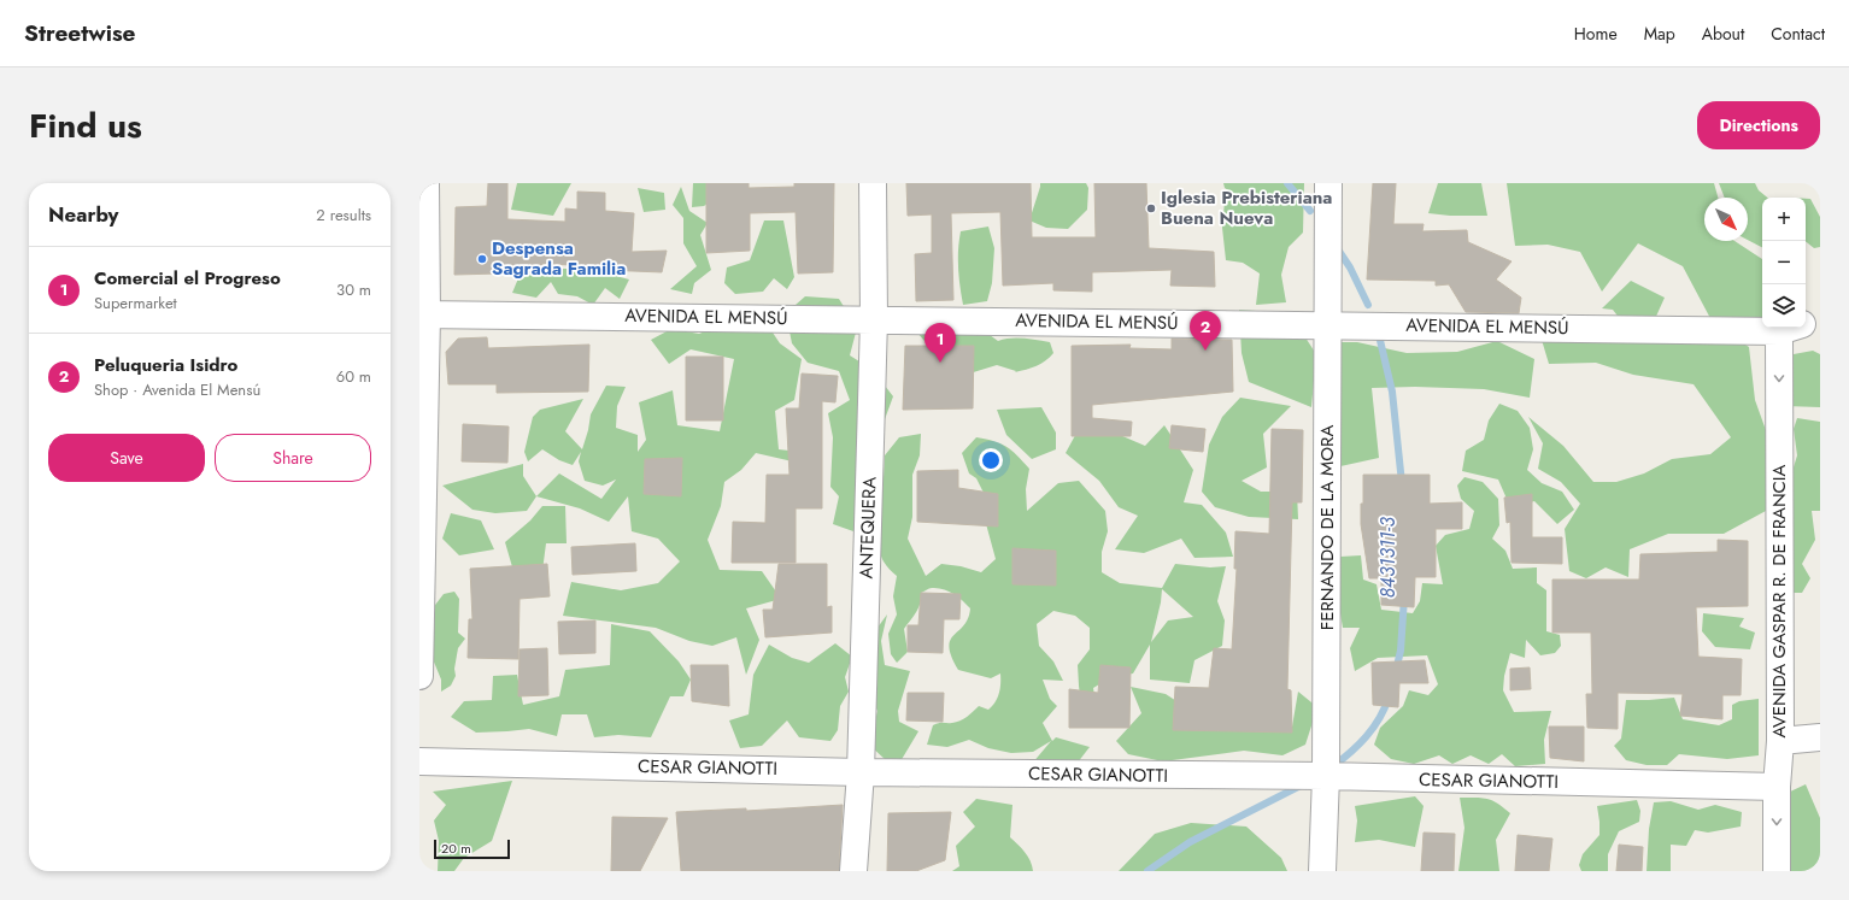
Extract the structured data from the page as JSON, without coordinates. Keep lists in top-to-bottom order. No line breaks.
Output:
{"streets":{"street":["AVENIDA EL MENSÚ","ANTEQUERA","FERNANDO DE LA MORA","AVENIDA GASPAR R. DE FRANCIA","CESAR GIANOTTI"]},"crossings":[["AVENIDA EL MENSÚ","ANTEQUERA"],["AVENIDA EL MENSÚ","FERNANDO DE LA MORA"],["ANTEQUERA","CESAR GIANOTTI"],["FERNANDO DE LA MORA","CESAR GIANOTTI"],["AVENIDA GASPAR R. DE FRANCIA","CESAR GIANOTTI"]],"one_way":["AVENIDA GASPAR R. DE FRANCIA"],"water":["8431311-3"],"places":["Iglesia Prebisteriana Buena Nueva","Despensa Sagrada Familia"],"scale_bar":"20 m","north":"bottom right","page":{"header":"Streetwise","nav":["Home","Map","About","Contact"],"title":"Find us","buttons":["Directions",["Save","Share"]],"heading":["Nearby","2 results"],"map_buttons":["+","−"],"list":[{"mark":"1","name":"Comercial el Progreso","note":"Supermarket","value":"30 m"},{"mark":"2","name":"Peluqueria Isidro","note":"Shop · Avenida El Mensú","value":"60 m"}],"pins":["2","1"],"scale":"20 m"}}
